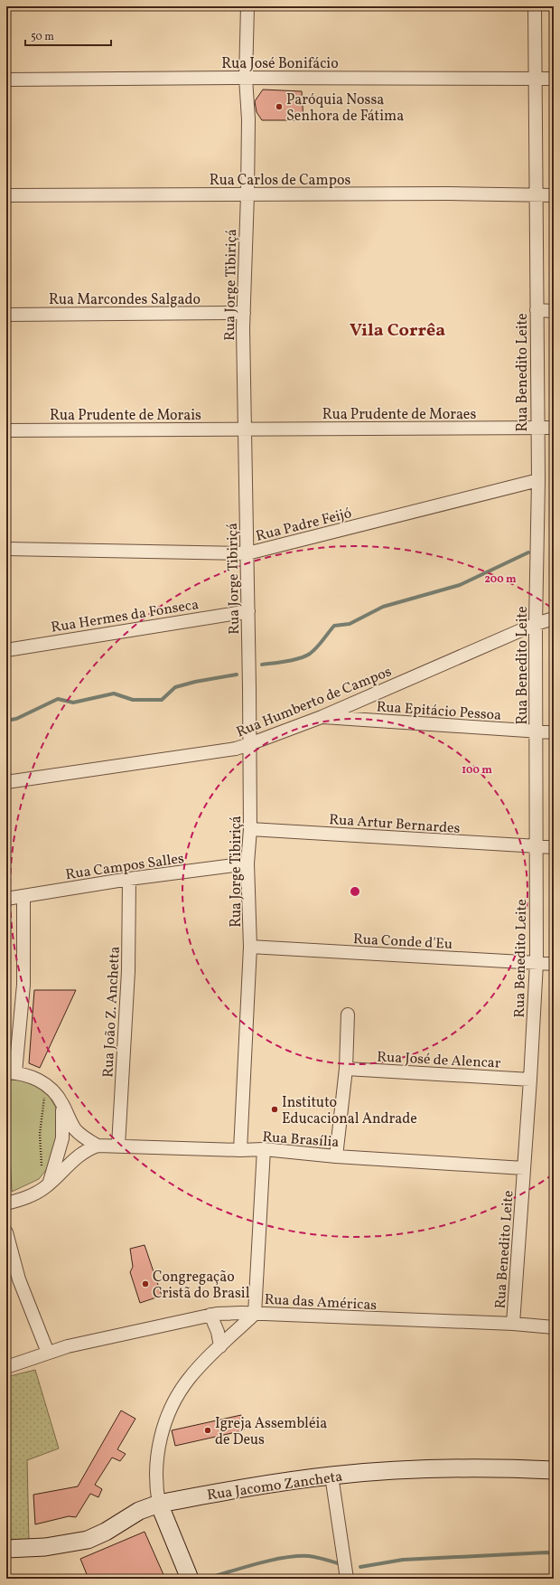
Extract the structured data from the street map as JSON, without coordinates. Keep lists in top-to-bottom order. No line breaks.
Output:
{"streets":{"street":["Rua José Bonifácio","Rua Carlos de Campos","Rua Jorge Tibiriçá","Rua Marcondes Salgado","Rua Benedito Leite","Rua Prudente de Moraes","Rua Prudente de Morais","Rua Padre Feijó","Rua Hermes da Fonseca","Rua Humberto de Campos","Rua Epitácio Pessoa","Rua Artur Bernardes","Rua Campos Salles","Rua Conde d'Eu","Rua João Z. Anchetta","Rua José de Alencar","Rua Brasília","Rua das Américas","Rua Jacomo Zancheta"]},"crossings":[["Rua José Bonifácio","Rua Jorge Tibiriçá"],["Rua José Bonifácio","Rua Benedito Leite"],["Rua Carlos de Campos","Rua Jorge Tibiriçá"],["Rua Carlos de Campos","Rua Benedito Leite"],["Rua Jorge Tibiriçá","Rua Marcondes Salgado"],["Rua Jorge Tibiriçá","Rua Prudente de Moraes"],["Rua Jorge Tibiriçá","Rua Prudente de Morais"],["Rua Jorge Tibiriçá","Rua Padre Feijó"],["Rua Jorge Tibiriçá","Rua Hermes da Fonseca"],["Rua Jorge Tibiriçá","Rua Humberto de Campos"],["Rua Jorge Tibiriçá","Rua Artur Bernardes"],["Rua Jorge Tibiriçá","Rua Campos Salles"],["Rua Jorge Tibiriçá","Rua Conde d'Eu"],["Rua Jorge Tibiriçá","Rua Brasília"],["Rua Benedito Leite","Rua Prudente de Moraes"],["Rua Benedito Leite","Rua Padre Feijó"],["Rua Benedito Leite","Rua Humberto de Campos"],["Rua Benedito Leite","Rua Epitácio Pessoa"],["Rua Benedito Leite","Rua Artur Bernardes"],["Rua Benedito Leite","Rua Conde d'Eu"],["Rua Benedito Leite","Rua José de Alencar"],["Rua Benedito Leite","Rua Brasília"],["Rua Benedito Leite","Rua das Américas"],["Rua Prudente de Moraes","Rua Prudente de Morais"],["Rua Humberto de Campos","Rua Epitácio Pessoa"],["Rua Campos Salles","Rua João Z. Anchetta"],["Rua João Z. Anchetta","Rua Brasília"]],"districts":["Vila Corrêa"],"places":["Paróquia Nossa Senhora de Fátima","Instituto Educacional Andrade","Congregação Cristã do Brasil","Igreja Assembléia de Deus"],"scale_bar":"50 m","rings":["200 m","100 m"]}
